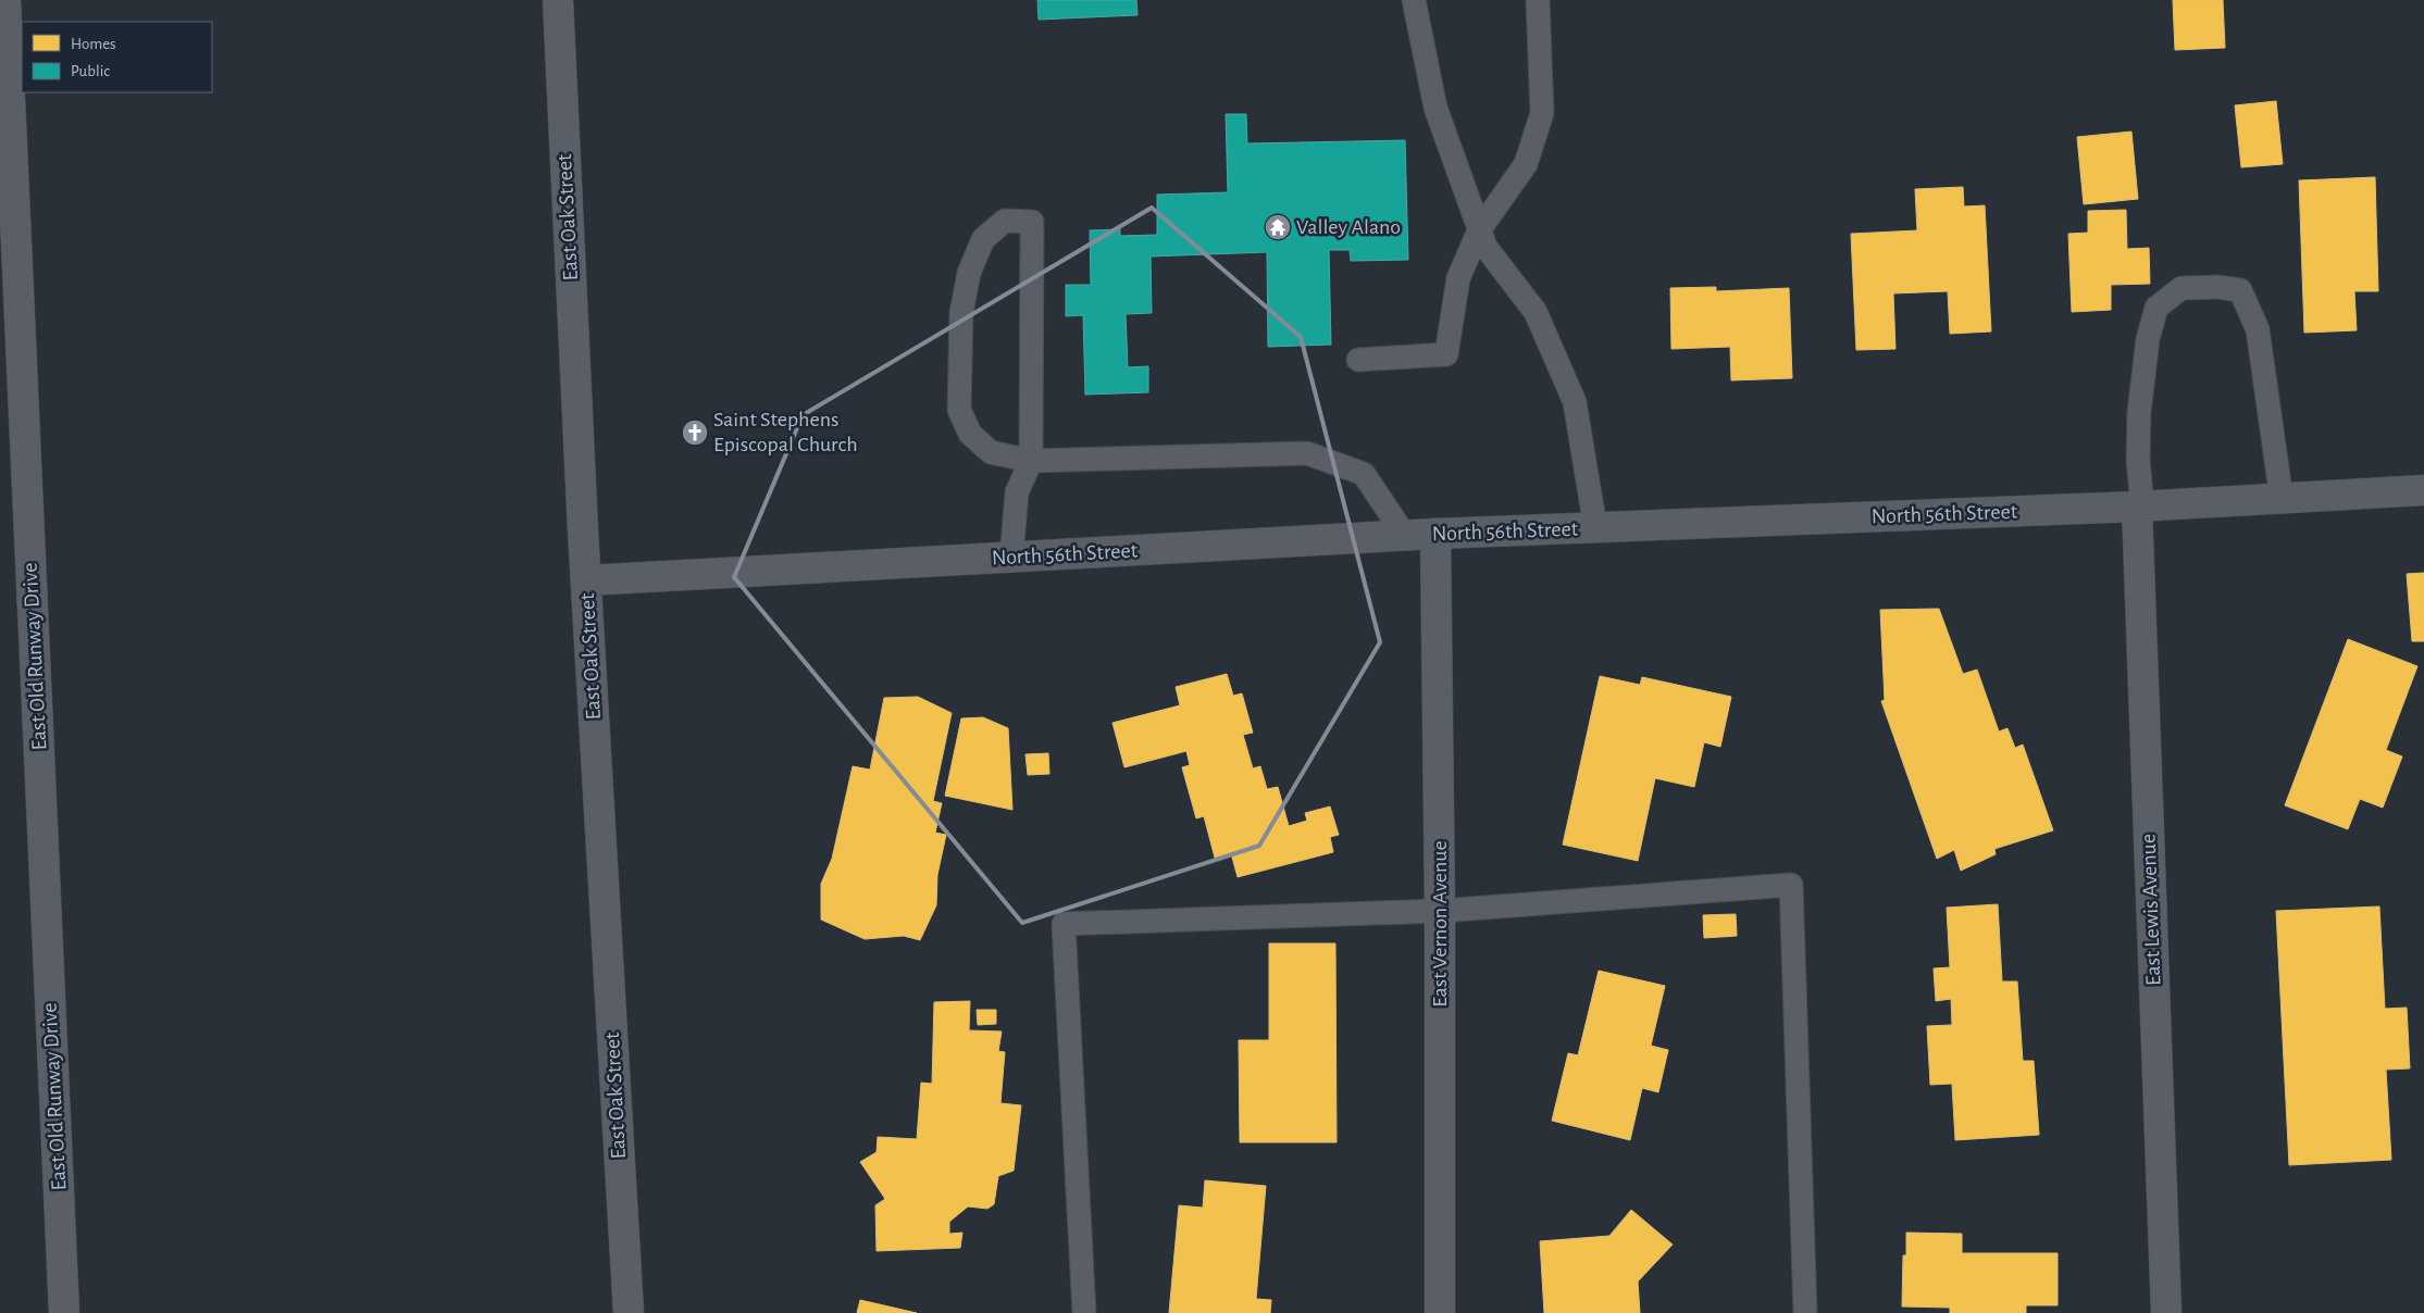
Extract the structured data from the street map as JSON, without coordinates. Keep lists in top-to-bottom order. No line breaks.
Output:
{"streets":{"street":["East Oak Street","North 56th Street","East Old Runway Drive","East Lewis Avenue","East Vernon Avenue"]},"crossings":[["East Oak Street","North 56th Street"],["North 56th Street","East Lewis Avenue"],["North 56th Street","East Vernon Avenue"]],"places":{"temple":["Valley Alano"],"church":["Saint Stephens Episcopal Church"]},"legend":["Homes","Public"]}
